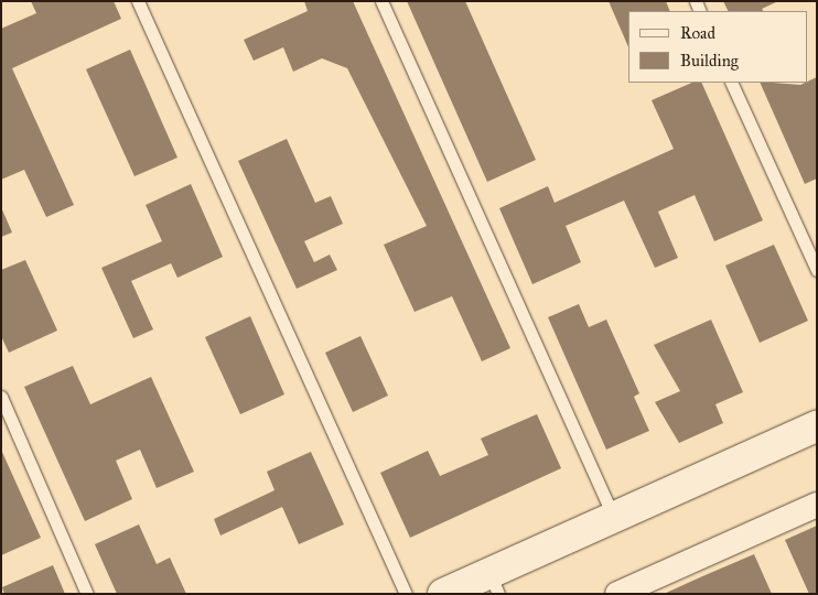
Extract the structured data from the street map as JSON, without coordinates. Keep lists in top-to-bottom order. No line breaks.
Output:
{"legend":["Road","Building"]}
